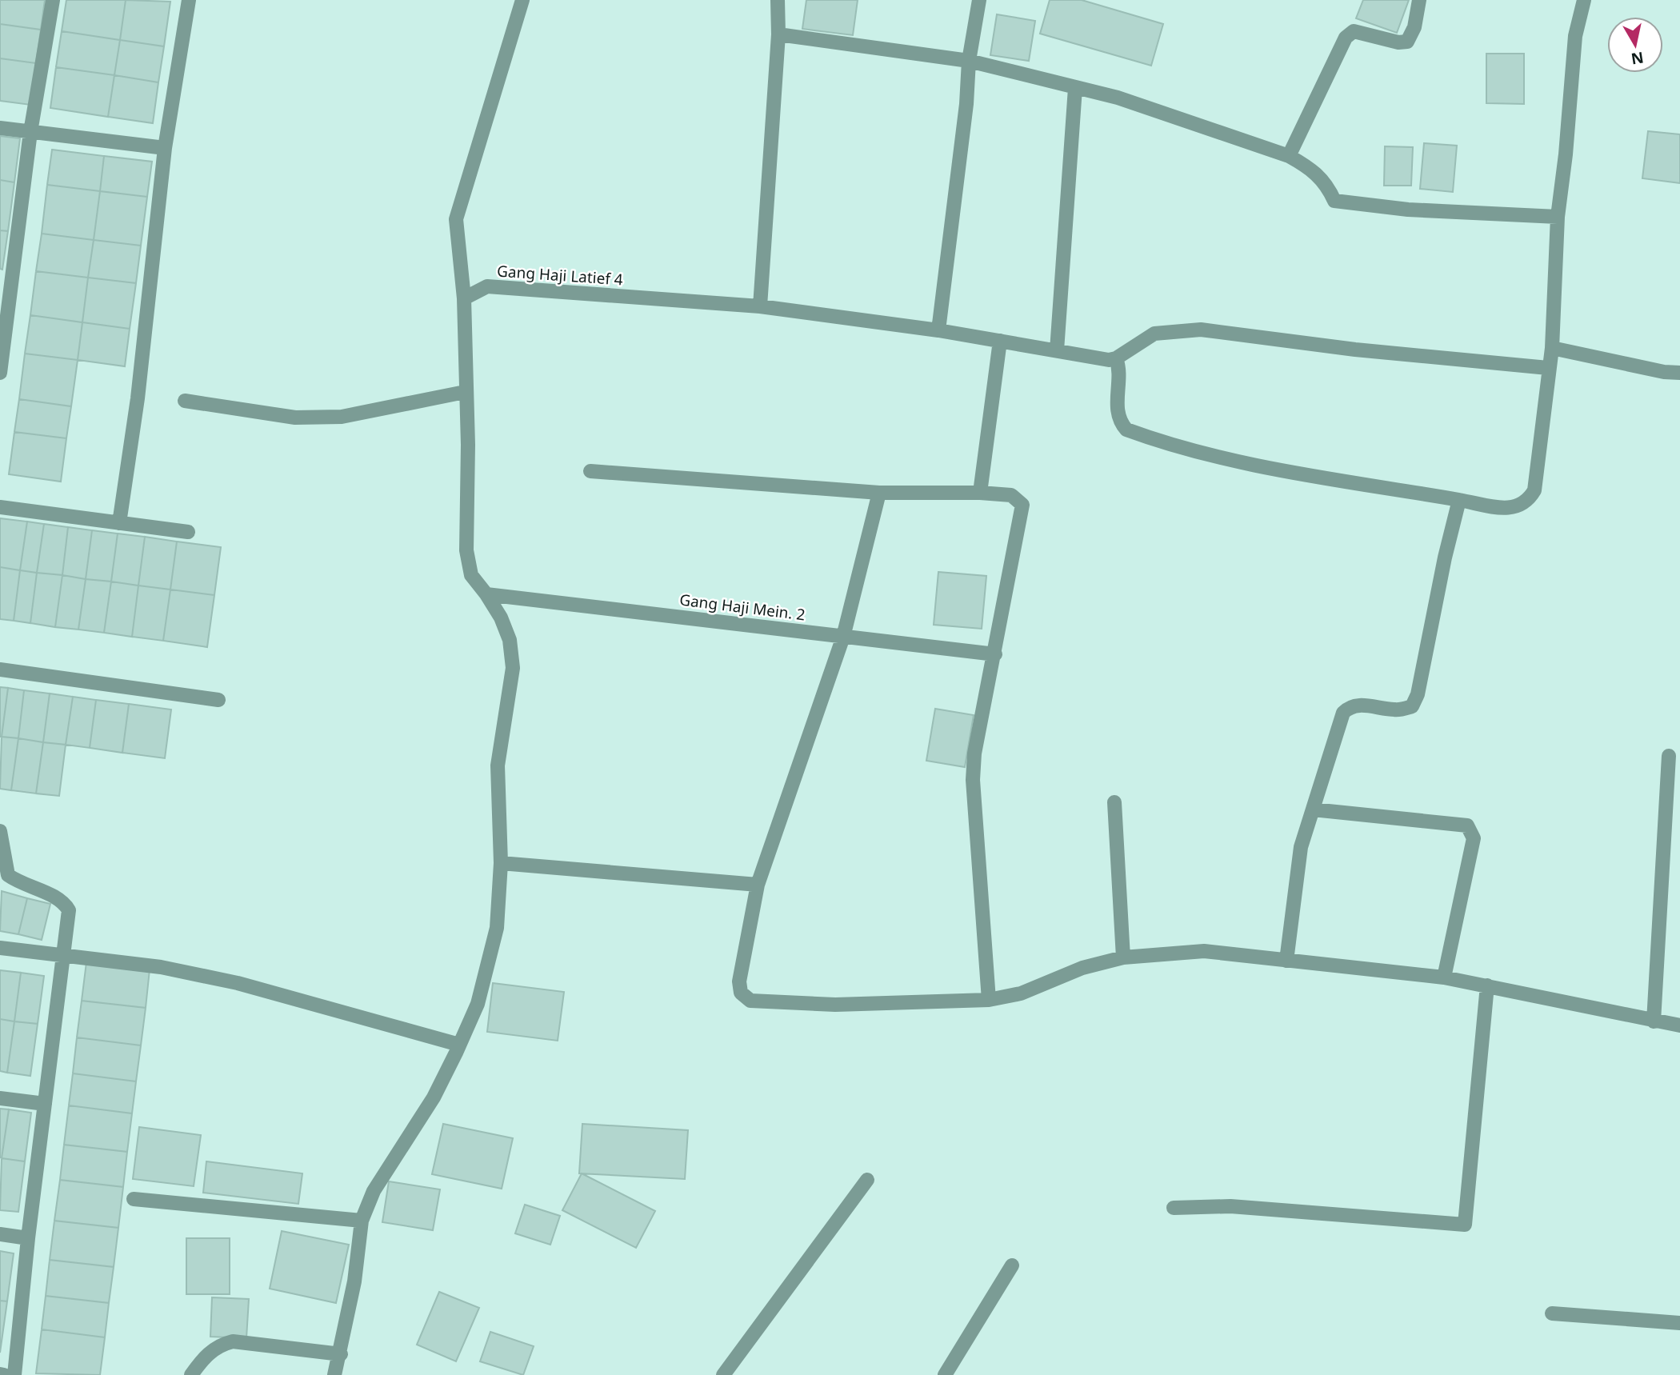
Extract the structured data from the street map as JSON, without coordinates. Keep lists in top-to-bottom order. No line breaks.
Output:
{"streets":{"street":["Gang Haji Latief 4","Gang Haji Mein. 2"]},"north":"bottom"}
